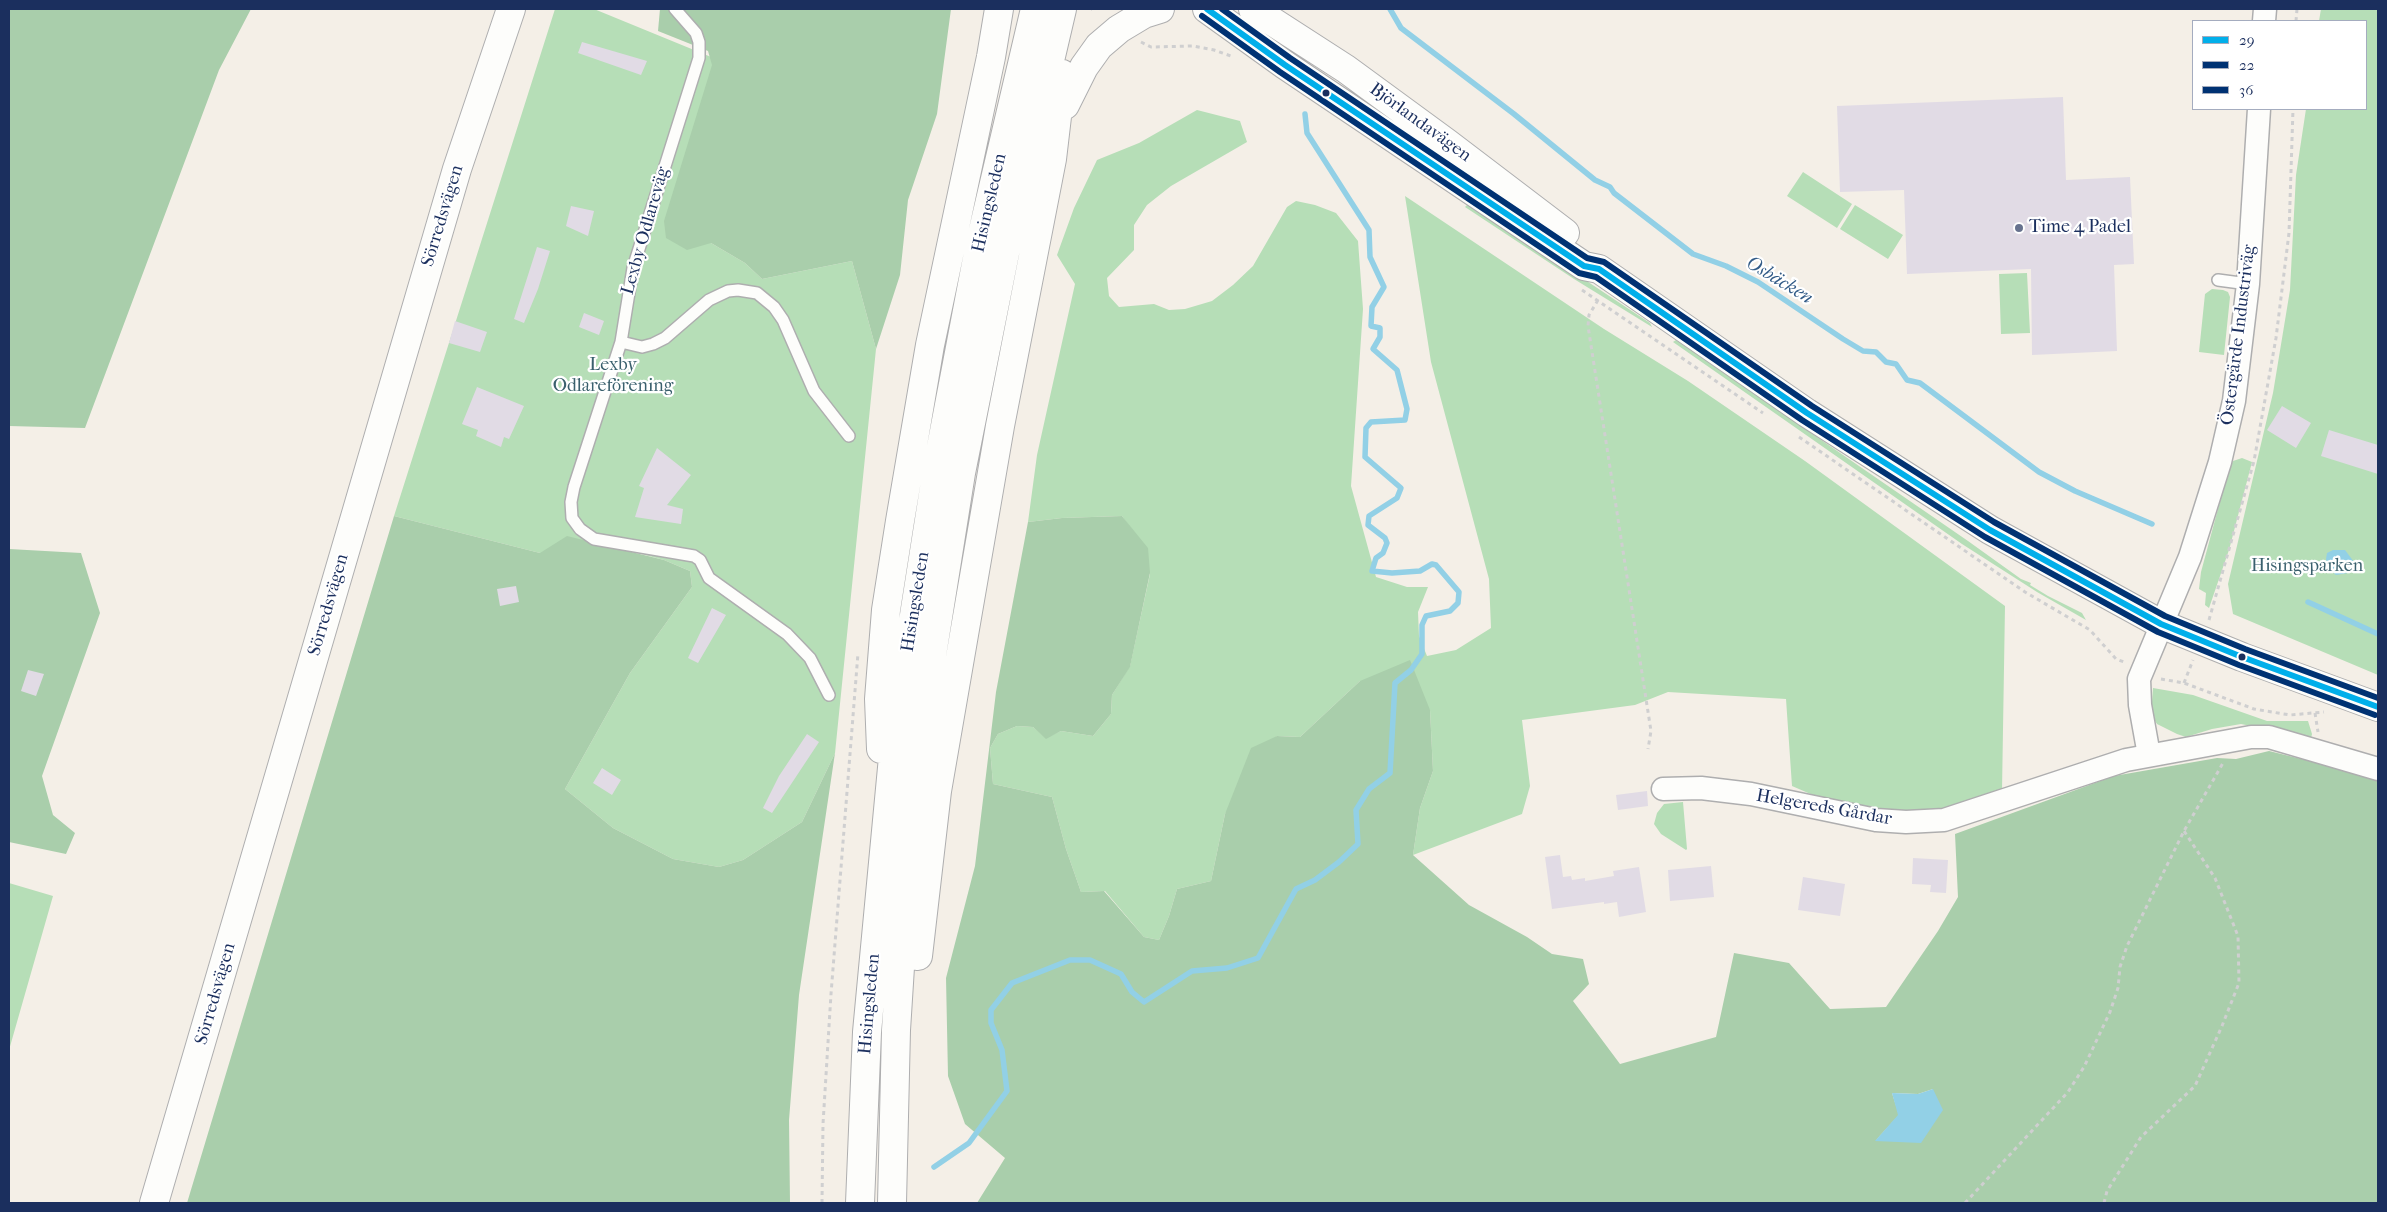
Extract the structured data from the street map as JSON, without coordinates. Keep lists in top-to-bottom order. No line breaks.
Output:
{"streets":{"main road":["Björlandavägen","Hisingsleden","Sörredsvägen"],"street":["Östergärde Industriväg","Helgereds Gårdar"],"lane":["Lexby Odlareväg"]},"crossings":[["Björlandavägen","Östergärde Industriväg"],["Östergärde Industriväg","Helgereds Gårdar"]],"water":["Osbäcken"],"parks":["Lexby Odlareförening","Hisingsparken"],"places":["Time 4 Padel"],"lines":["transit line 29","transit line 36","transit line 22"],"legend":["29","22","36"]}
